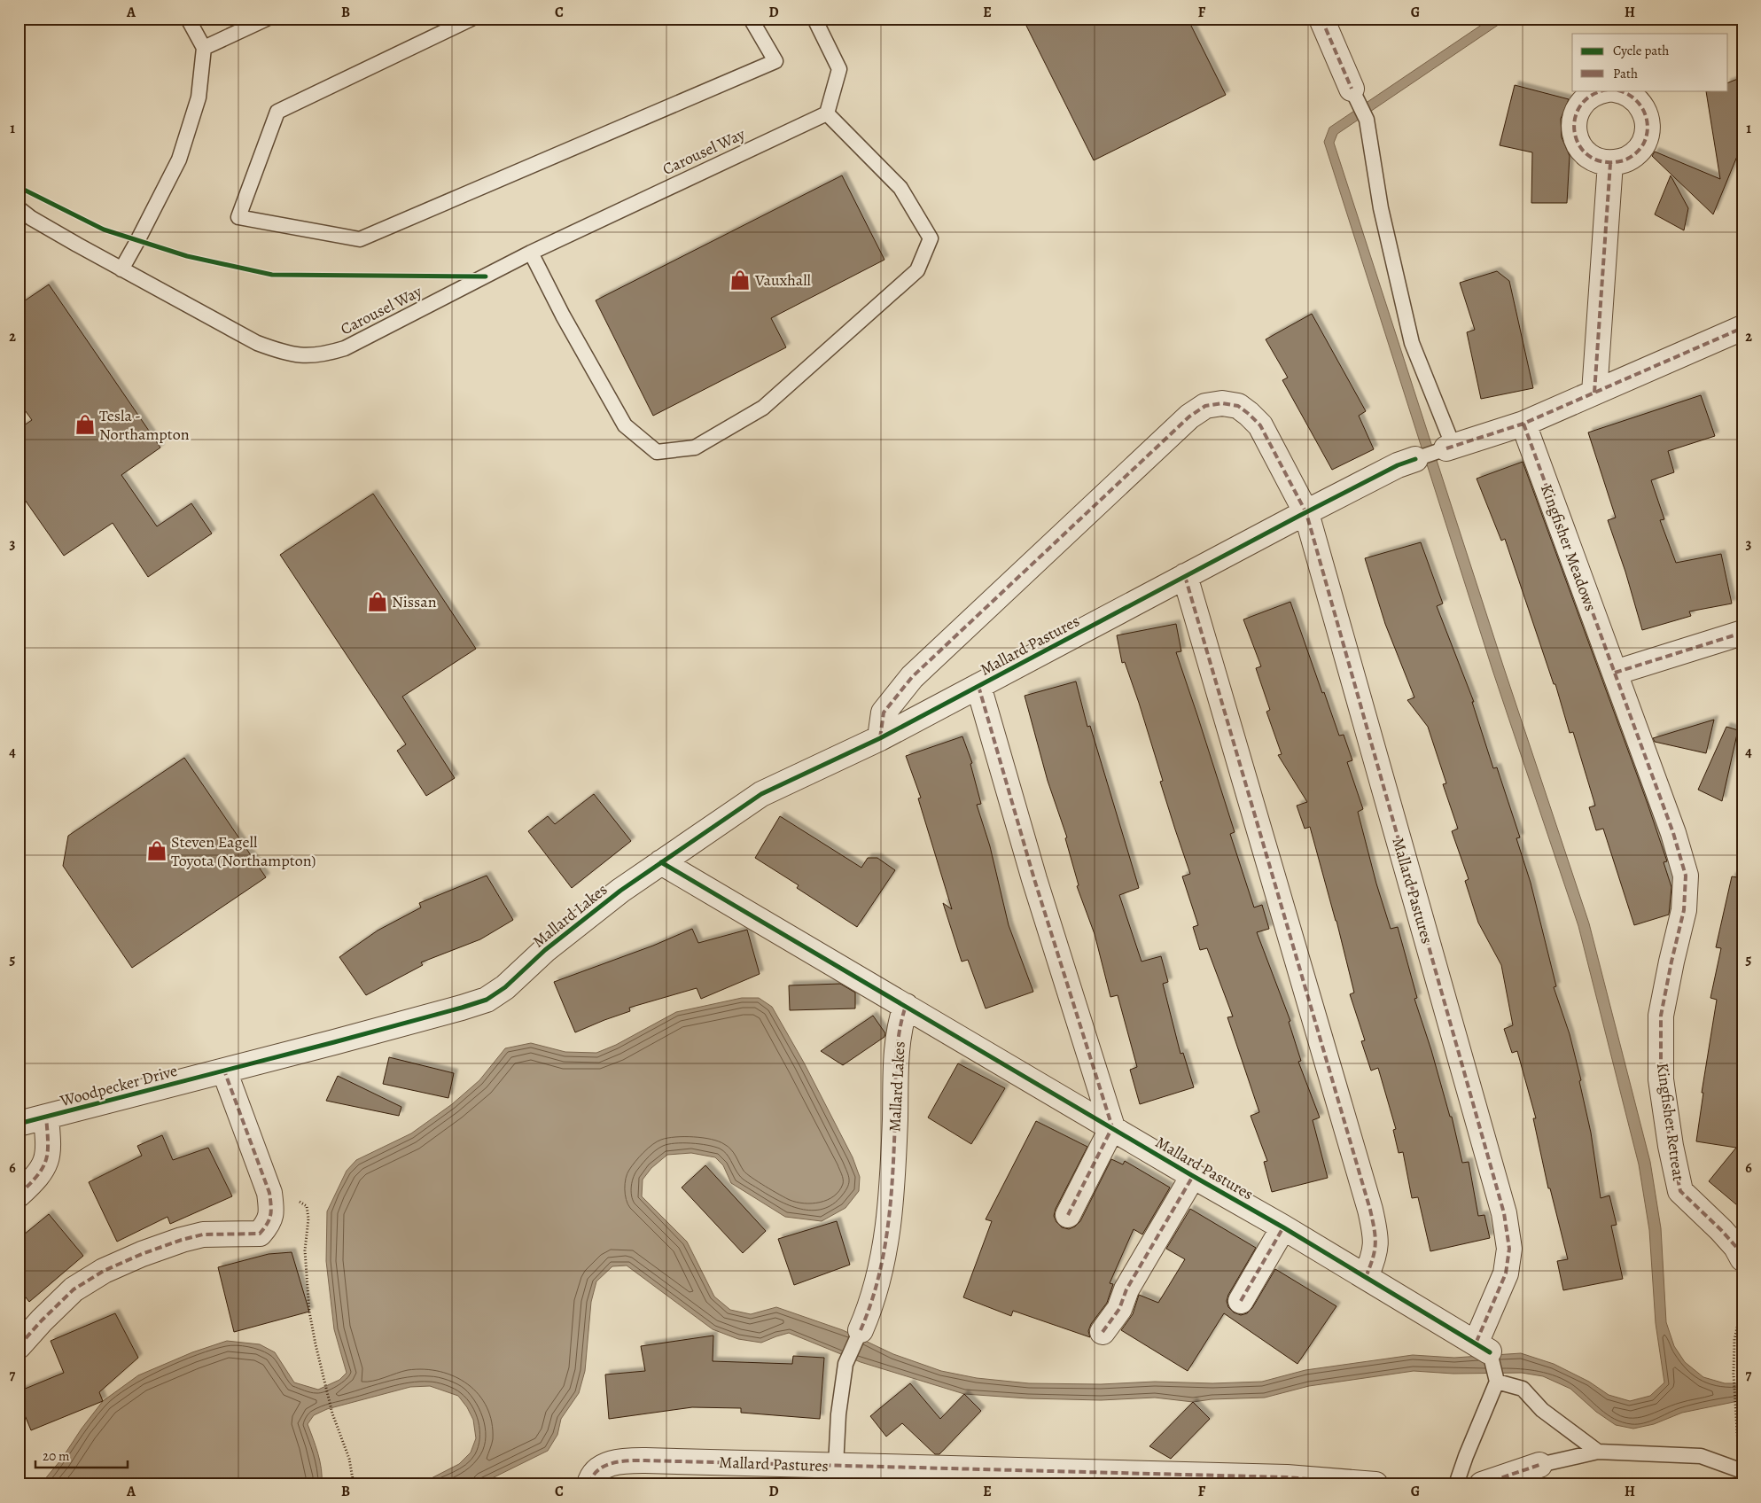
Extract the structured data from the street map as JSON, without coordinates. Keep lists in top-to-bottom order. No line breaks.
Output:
{"streets":{"street":["Kingfisher Meadows","Mallard Pastures","Mallard Lakes","Woodpecker Drive","Kingfisher Retreat"],"lane":["Carousel Way"]},"crossings":[["Kingfisher Meadows","Kingfisher Retreat"],["Mallard Pastures","Mallard Lakes"],["Mallard Lakes","Woodpecker Drive"]],"places":{"shop":["Vauxhall","Tesla - Northampton","Nissan","Steven Eagell Toyota (Northampton)"]},"legend":["Cycle path","Path"],"scale_bar":"20 m","grid":{"columns":["A","B","C","D","E","F","G","H"],"rows":["1","2","3","4","5","6","7"]}}
